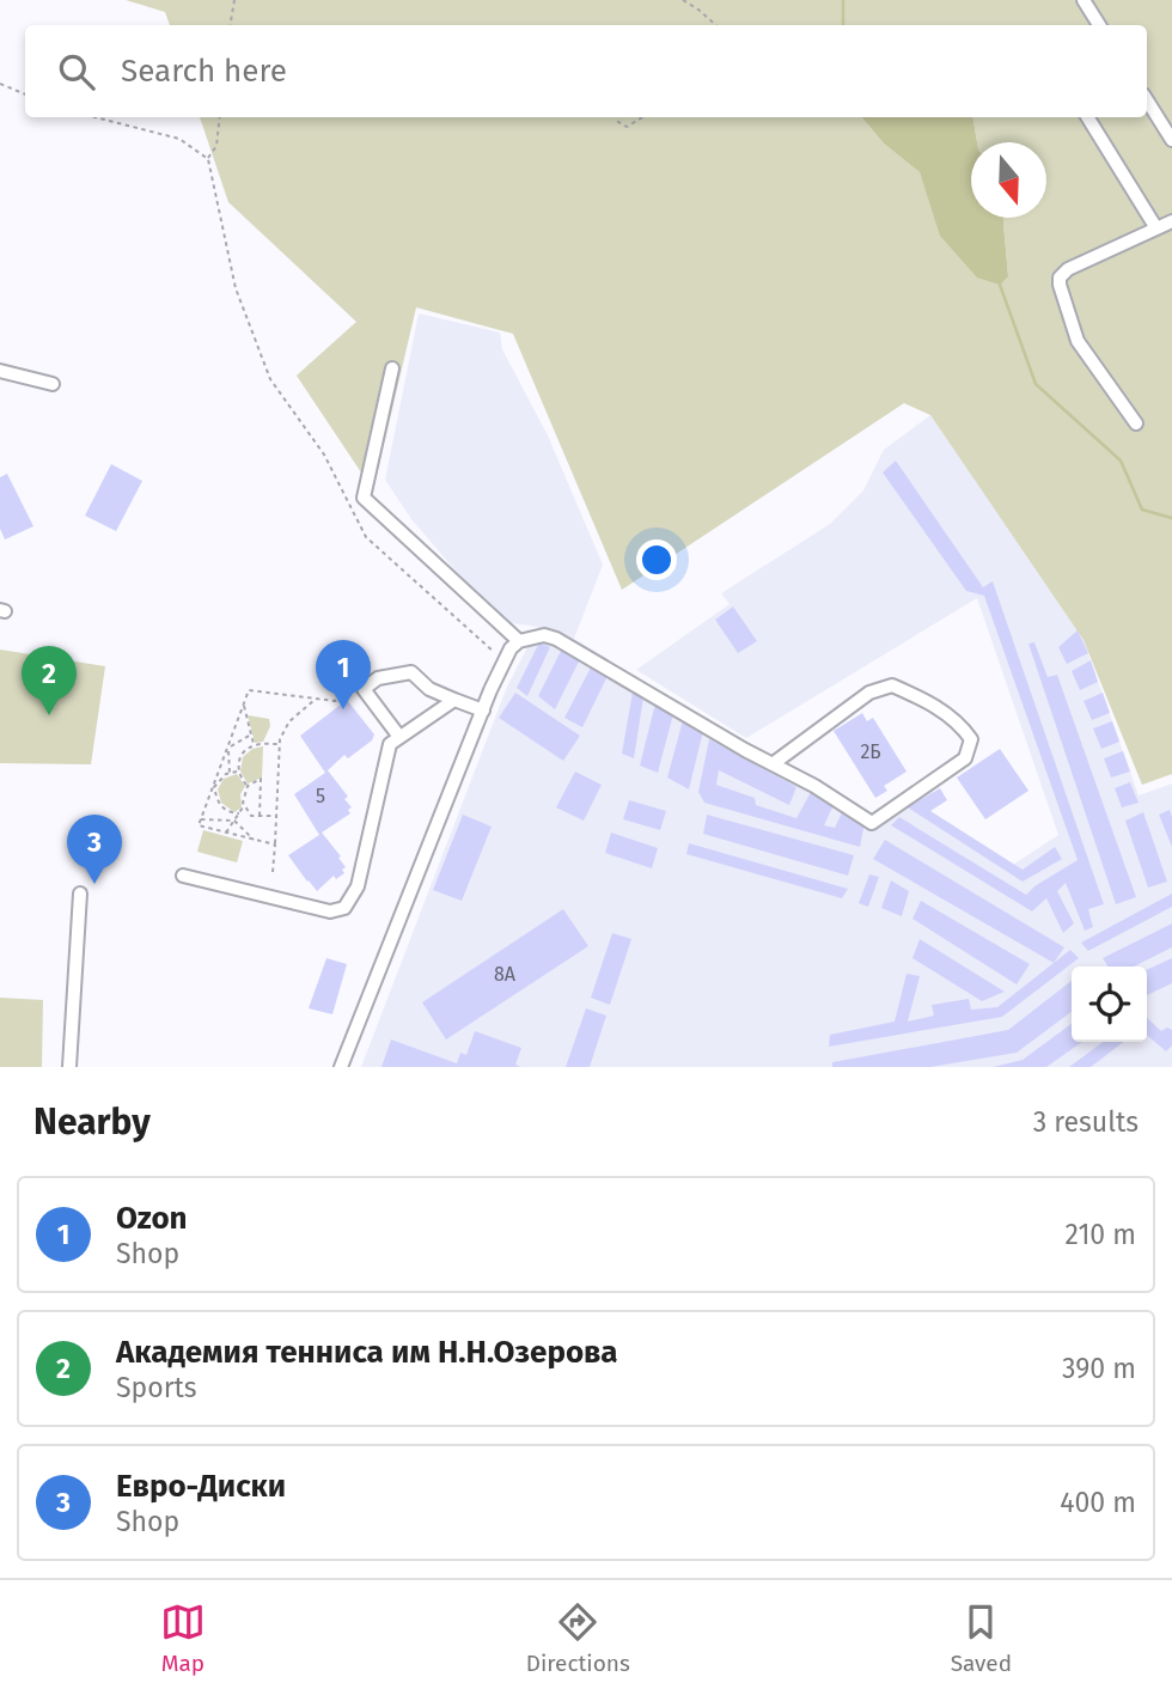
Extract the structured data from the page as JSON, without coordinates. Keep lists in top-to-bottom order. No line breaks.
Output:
{"house_numbers":["2Б","5","8А"],"north":"bottom","page":{"search":"Search here","pins":["1","2","3"],"heading":["Nearby","3 results"],"list":[{"mark":"1","name":"Ozon","note":"Shop","value":"210 m"},{"mark":"2","name":"Академия тенниса им Н.Н.Озерова","note":"Sports","value":"390 m"},{"mark":"3","name":"Евро-Диски","note":"Shop","value":"400 m"}],"nav":["Map","Directions","Saved"]}}
